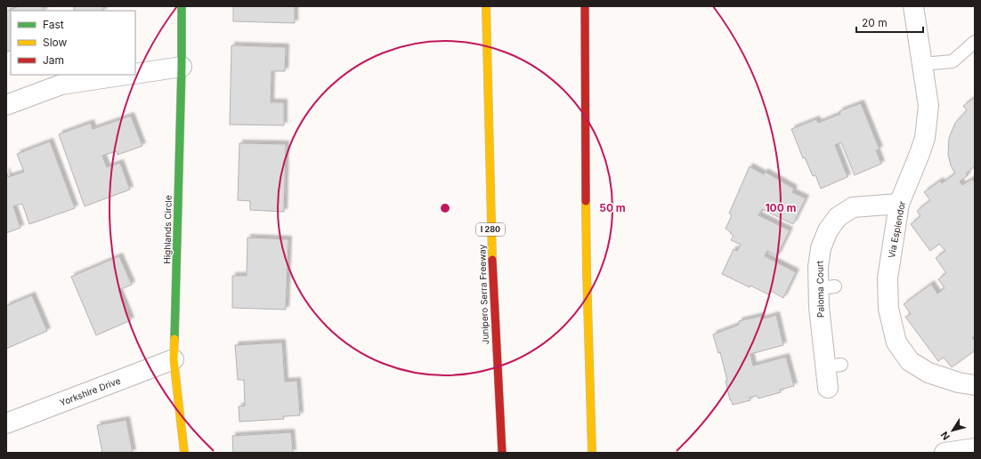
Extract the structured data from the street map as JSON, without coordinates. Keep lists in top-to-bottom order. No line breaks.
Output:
{"streets":{"main road":["Highlands Circle","I 280","Junipero Serra Freeway"],"street":["Via Esplendor","Paloma Court","Yorkshire Drive"]},"crossings":[["Highlands Circle","Yorkshire Drive"],["Via Esplendor","Paloma Court"]],"legend":["Fast","Slow","Jam"],"scale_bar":"20 m","north":"bottom left","rings":["50 m","100 m"]}
